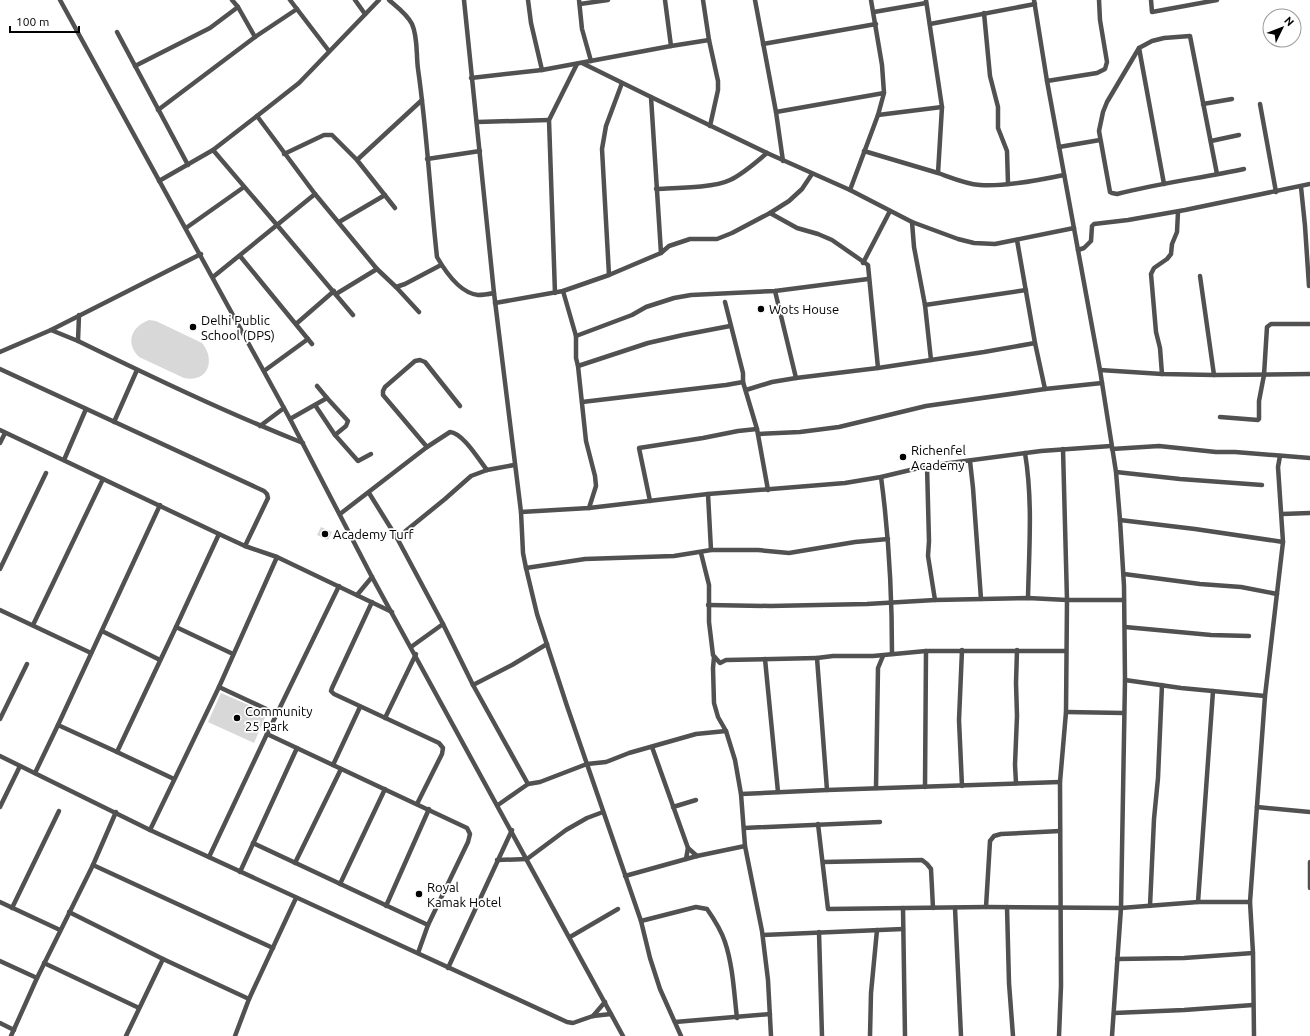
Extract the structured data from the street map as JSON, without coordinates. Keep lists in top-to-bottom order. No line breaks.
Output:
{"places":["Wots House","Delhi Public School (DPS)","Richenfel Academy","Academy Turf","Community 25 Park","Royal Kamak Hotel"],"scale_bar":"100 m","north":"top right"}
